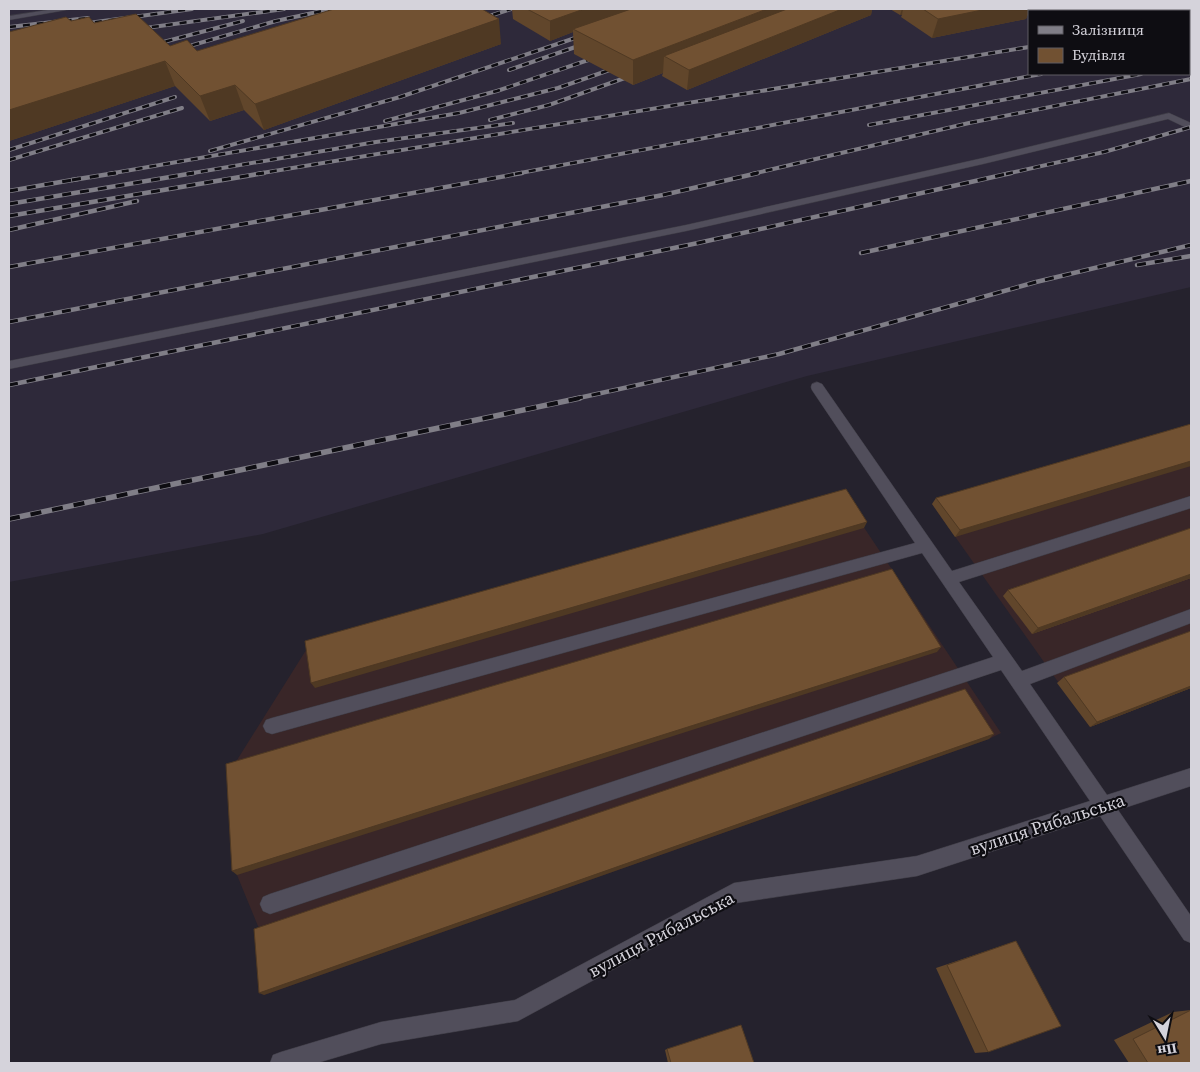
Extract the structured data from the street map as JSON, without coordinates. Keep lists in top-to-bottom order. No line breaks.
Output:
{"streets":{"lane":["вулиця Рибальська"]},"legend":["Залізниця","Будівля"],"north":"bottom"}
